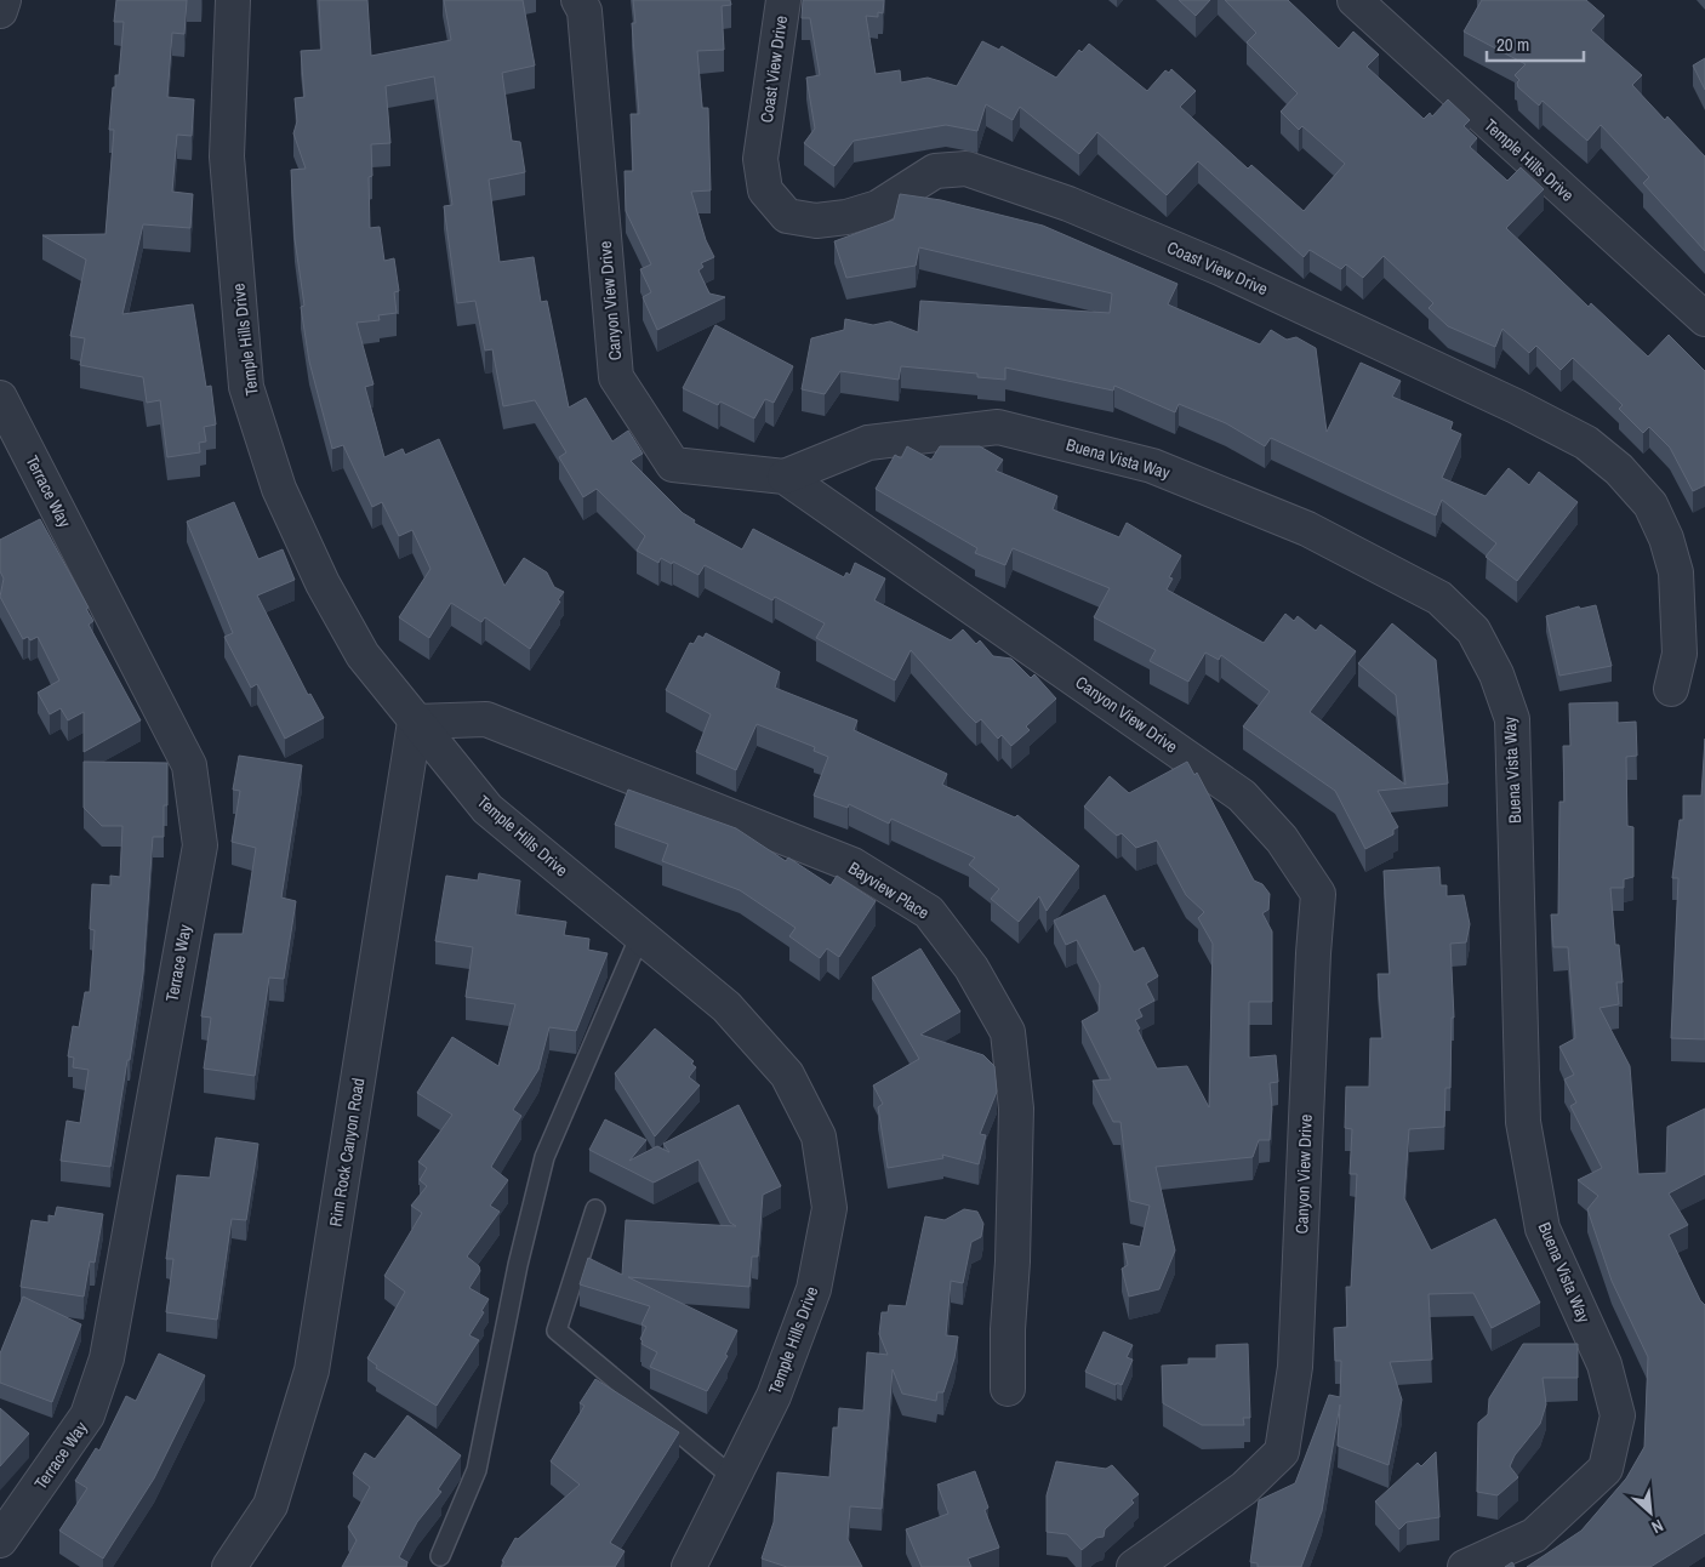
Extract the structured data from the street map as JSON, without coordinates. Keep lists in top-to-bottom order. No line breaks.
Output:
{"streets":{"street":["Coast View Drive","Temple Hills Drive","Canyon View Drive","Buena Vista Way","Terrace Way","Bayview Place","Rim Rock Canyon Road"]},"crossings":[["Temple Hills Drive","Bayview Place"],["Temple Hills Drive","Rim Rock Canyon Road"],["Canyon View Drive","Buena Vista Way"],["Bayview Place","Rim Rock Canyon Road"]],"scale_bar":"20 m","north":"bottom right"}
